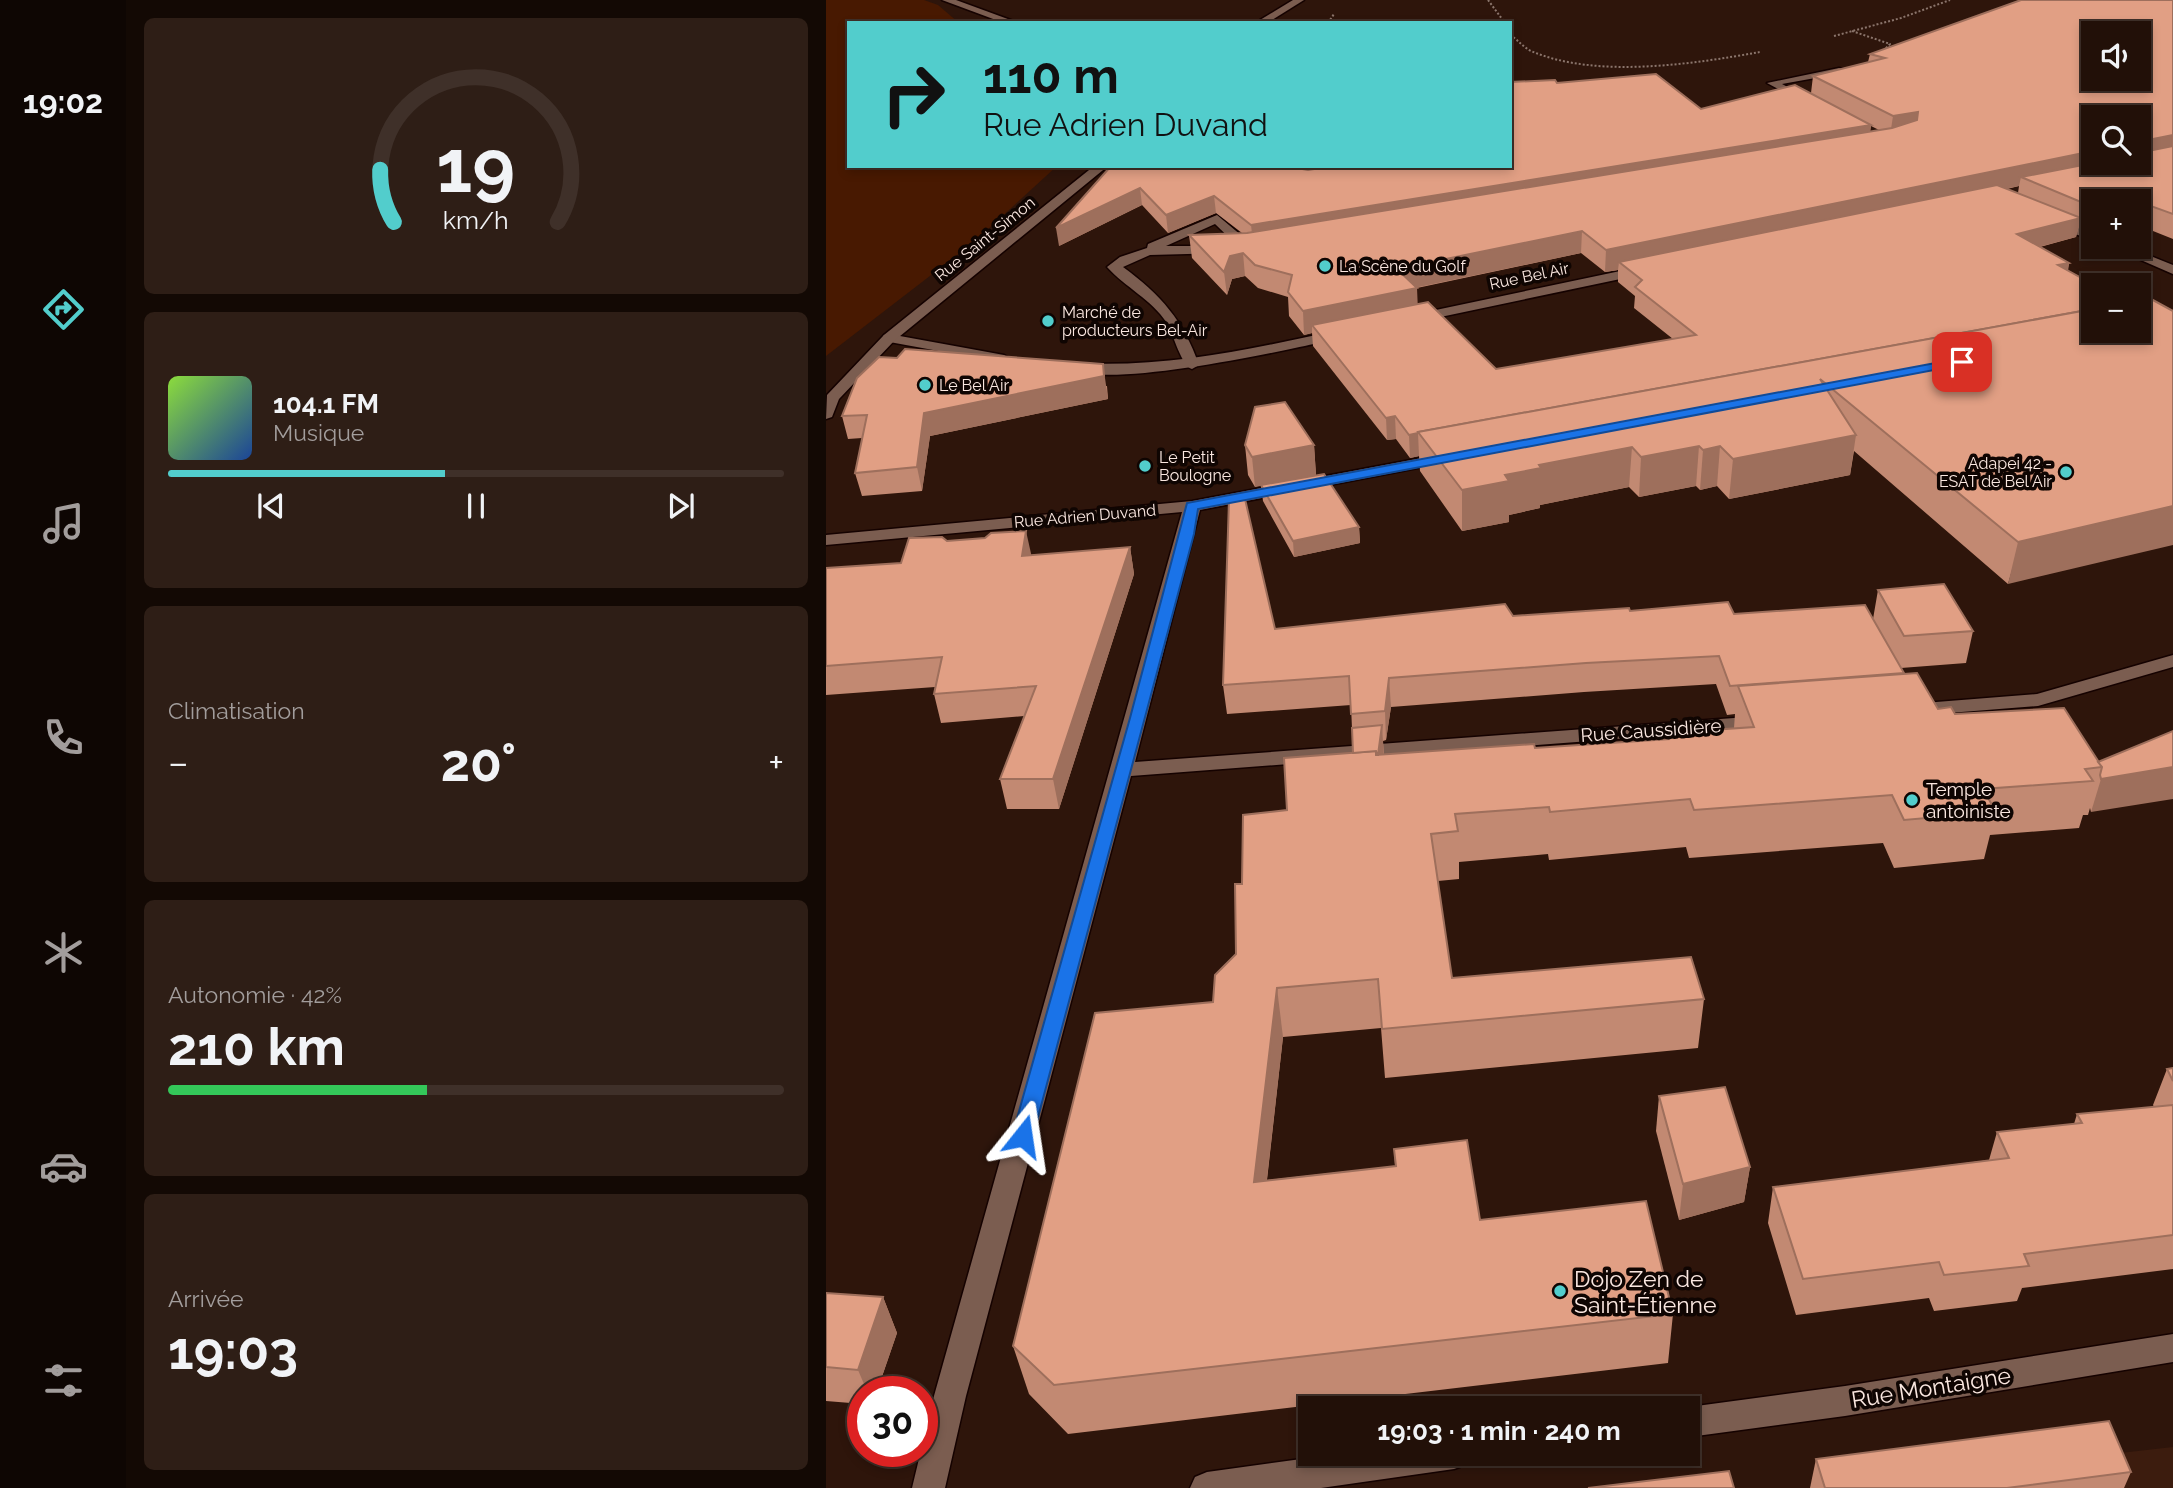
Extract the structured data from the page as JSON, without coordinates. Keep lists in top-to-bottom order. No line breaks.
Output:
{"streets":{"street":["Rue Saint-Simon","Rue Bel Air","Rue Adrien Duvand","Rue Caussidière","Rue Montaigne"]},"places":["La Scène du Golf","Marché de producteurs Bel-Air","Le Bel Air","Le Petit Boulogne","Adapei 42 - ESAT de Bel Air","Temple antoiniste","Dojo Zen de Saint-Étienne"],"page":{"tabs":"19:02","map_buttons":["+","−"],"turn":["110 m","Rue Adrien Duvand"],"song":["104.1 FM","Musique"],"tile":["Climatisation",["Autonomie · 42%","210 km"],["Arrivée","19:03"]],"heat":["−","20°","+"],"limit":"30","trip":"19:03 · 1 min · 240 m","gauge":["19","km/h"]}}
